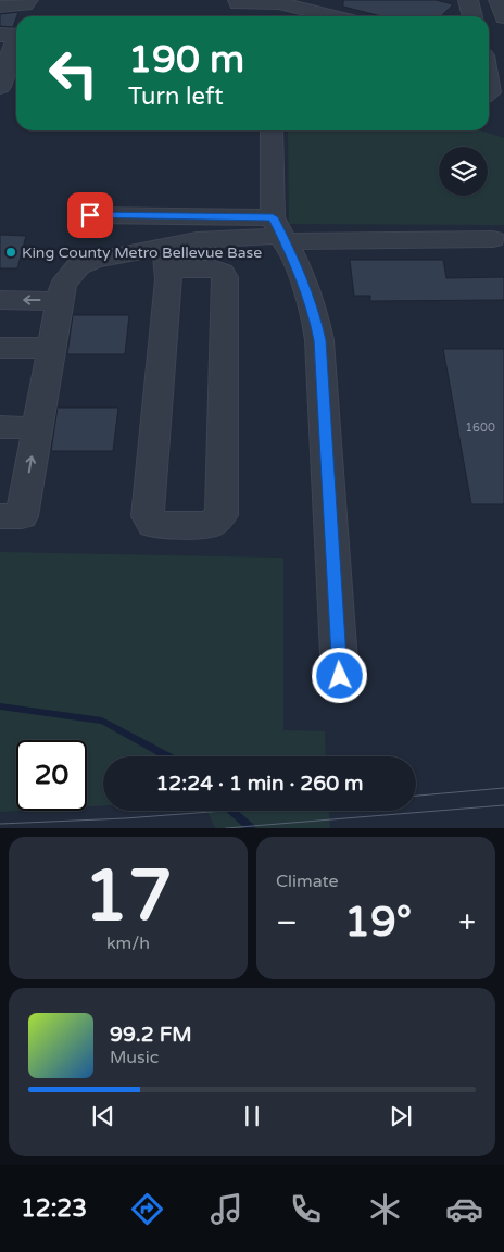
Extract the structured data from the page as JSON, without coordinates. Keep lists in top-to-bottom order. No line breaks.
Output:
{"places":["King County Metro Bellevue Base"],"house_numbers":["1600"],"page":{"turn":["190 m","Turn left"],"limit":"20","trip":"12:24 · 1 min · 260 m","tile":[["17","km/h"],"Climate"],"heat":["−","19°","+"],"song":["99.2 FM","Music"],"tabs":"12:23"}}
